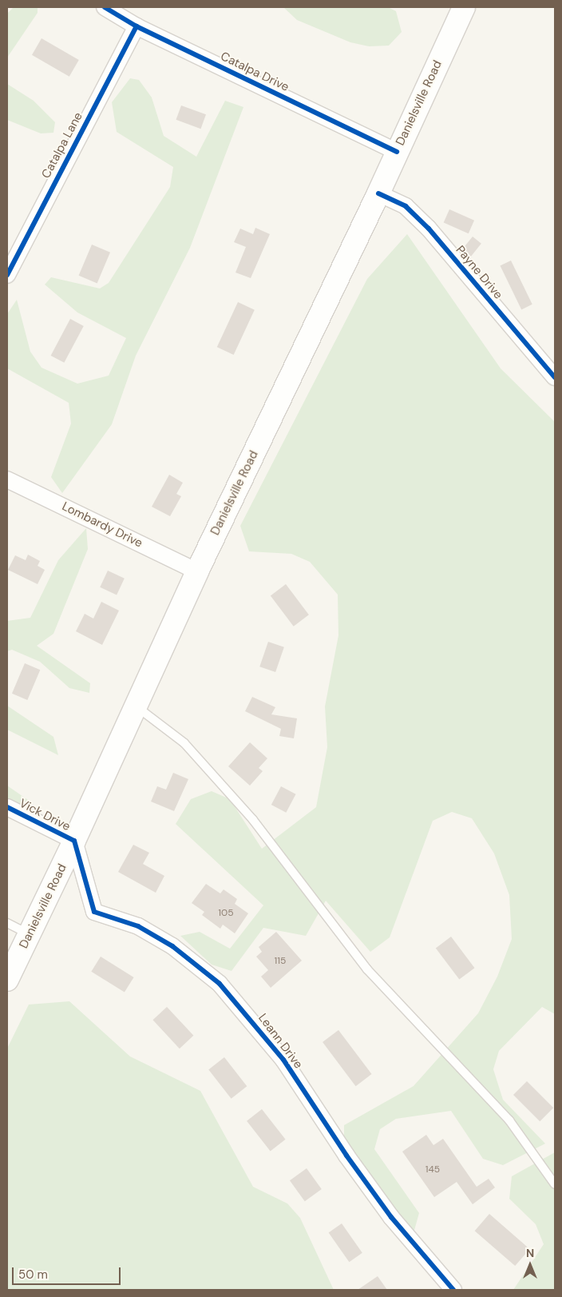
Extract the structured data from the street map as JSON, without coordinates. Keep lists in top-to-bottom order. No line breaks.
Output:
{"streets":{"main road":["Danielsville Road"],"street":["Catalpa Drive","Catalpa Lane","Payne Drive","Lombardy Drive","Vick Drive","Leann Drive"]},"crossings":[["Catalpa Drive","Danielsville Road"],["Catalpa Drive","Catalpa Lane"],["Danielsville Road","Payne Drive"],["Danielsville Road","Lombardy Drive"],["Danielsville Road","Vick Drive"],["Danielsville Road","Leann Drive"],["Vick Drive","Leann Drive"]],"house_numbers":["105","115","145"],"scale_bar":"50 m","north":"top"}
